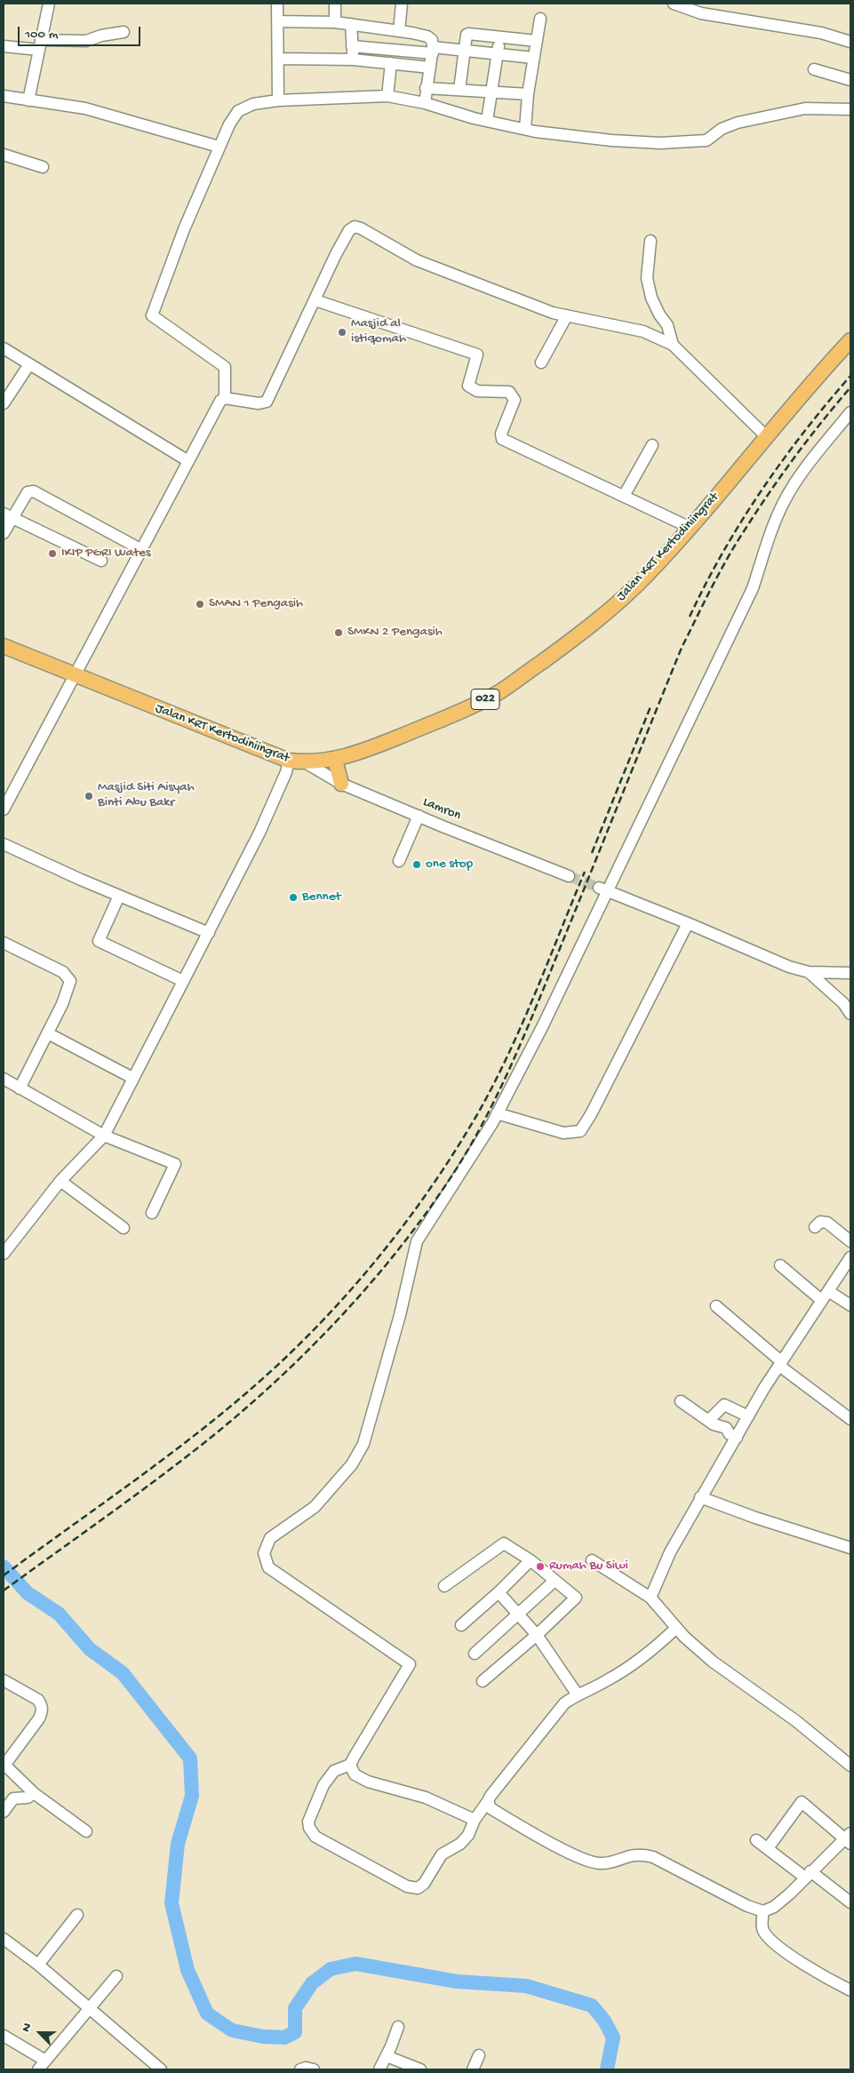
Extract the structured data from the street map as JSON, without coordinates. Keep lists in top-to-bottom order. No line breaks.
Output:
{"streets":{"main road":["Jalan KRT Kertodiniingrat","022"],"street":["Lamron"]},"crossings":[["Jalan KRT Kertodiniingrat","Lamron"]],"places":["Masjid al istiqomah","IKIP PGRI Wates","SMAN 1 Pengasih","SMKN 2 Pengasih","Masjid Siti Aisyah Binti Abu Bakr","one stop","Bennet","Rumah Bu Siwi"],"scale_bar":"100 m","north":"top left"}
